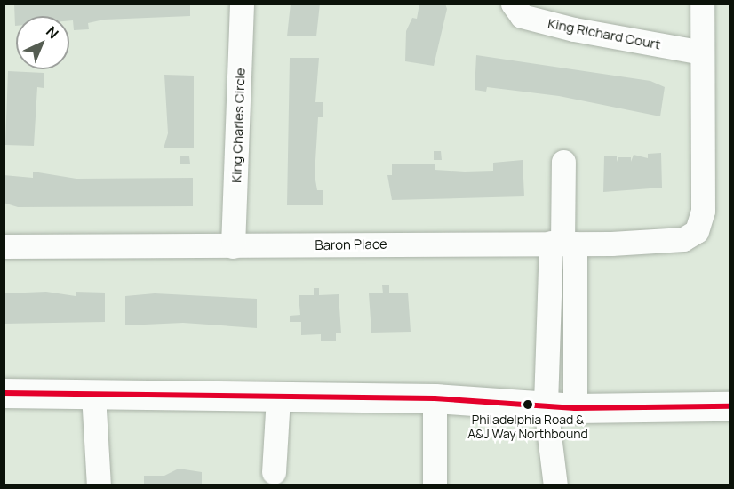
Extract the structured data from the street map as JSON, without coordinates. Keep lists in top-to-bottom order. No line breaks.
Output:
{"streets":{"street":["King Richard Court","King Charles Circle","Baron Place"]},"crossings":[["King Richard Court","Baron Place"],["King Charles Circle","Baron Place"]],"places":["Philadelphia Road & A&J Way Northbound"],"north":"top right"}
